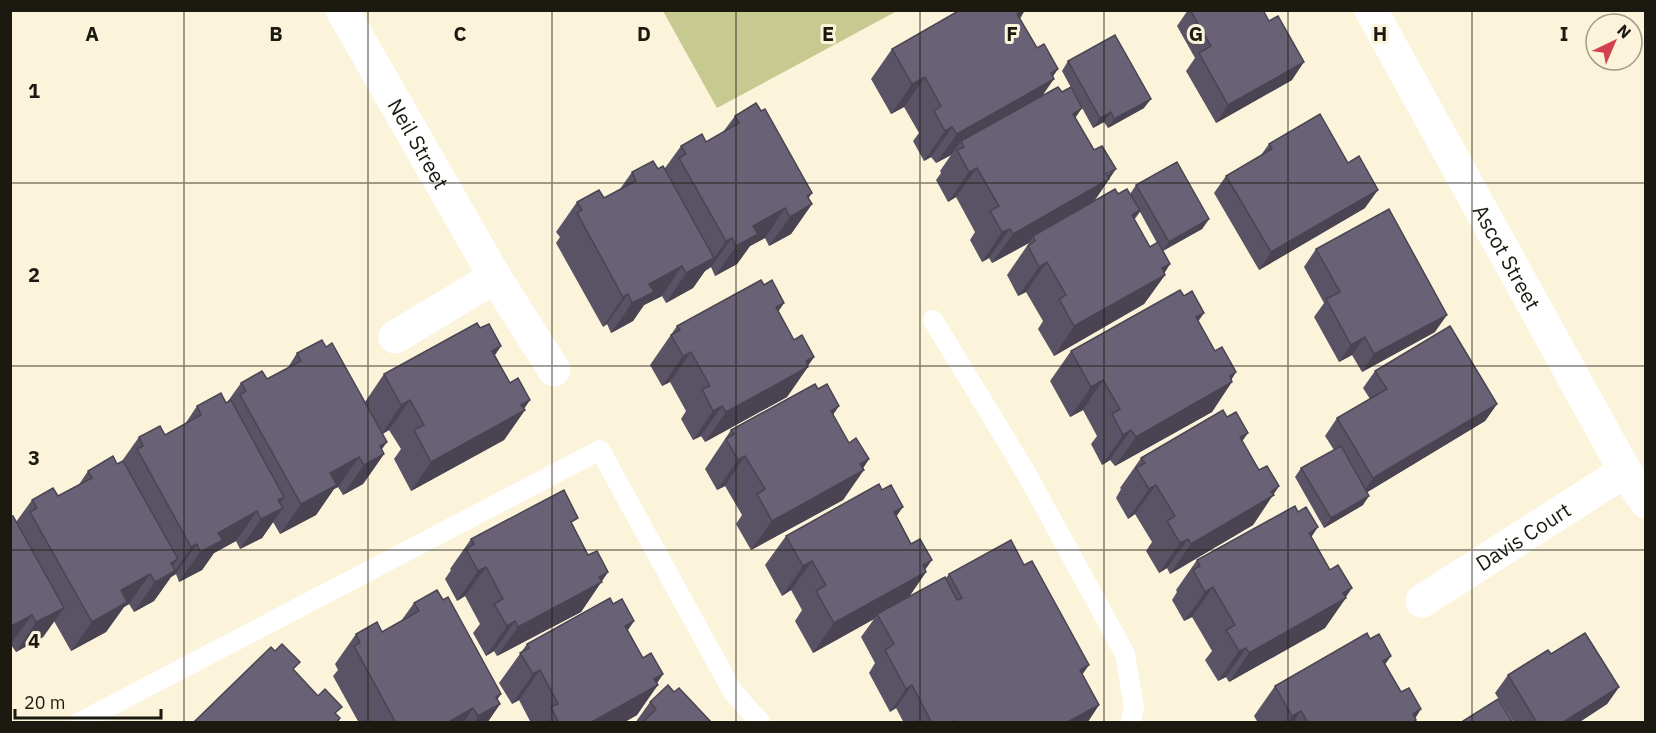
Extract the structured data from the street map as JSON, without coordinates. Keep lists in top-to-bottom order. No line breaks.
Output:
{"streets":{"street":["Neil Street","Ascot Street","Davis Court"]},"crossings":[["Ascot Street","Davis Court"]],"scale_bar":"20 m","north":"top right","grid":{"columns":["A","B","C","D","E","F","G","H","I"],"rows":["1","2","3","4"]}}
